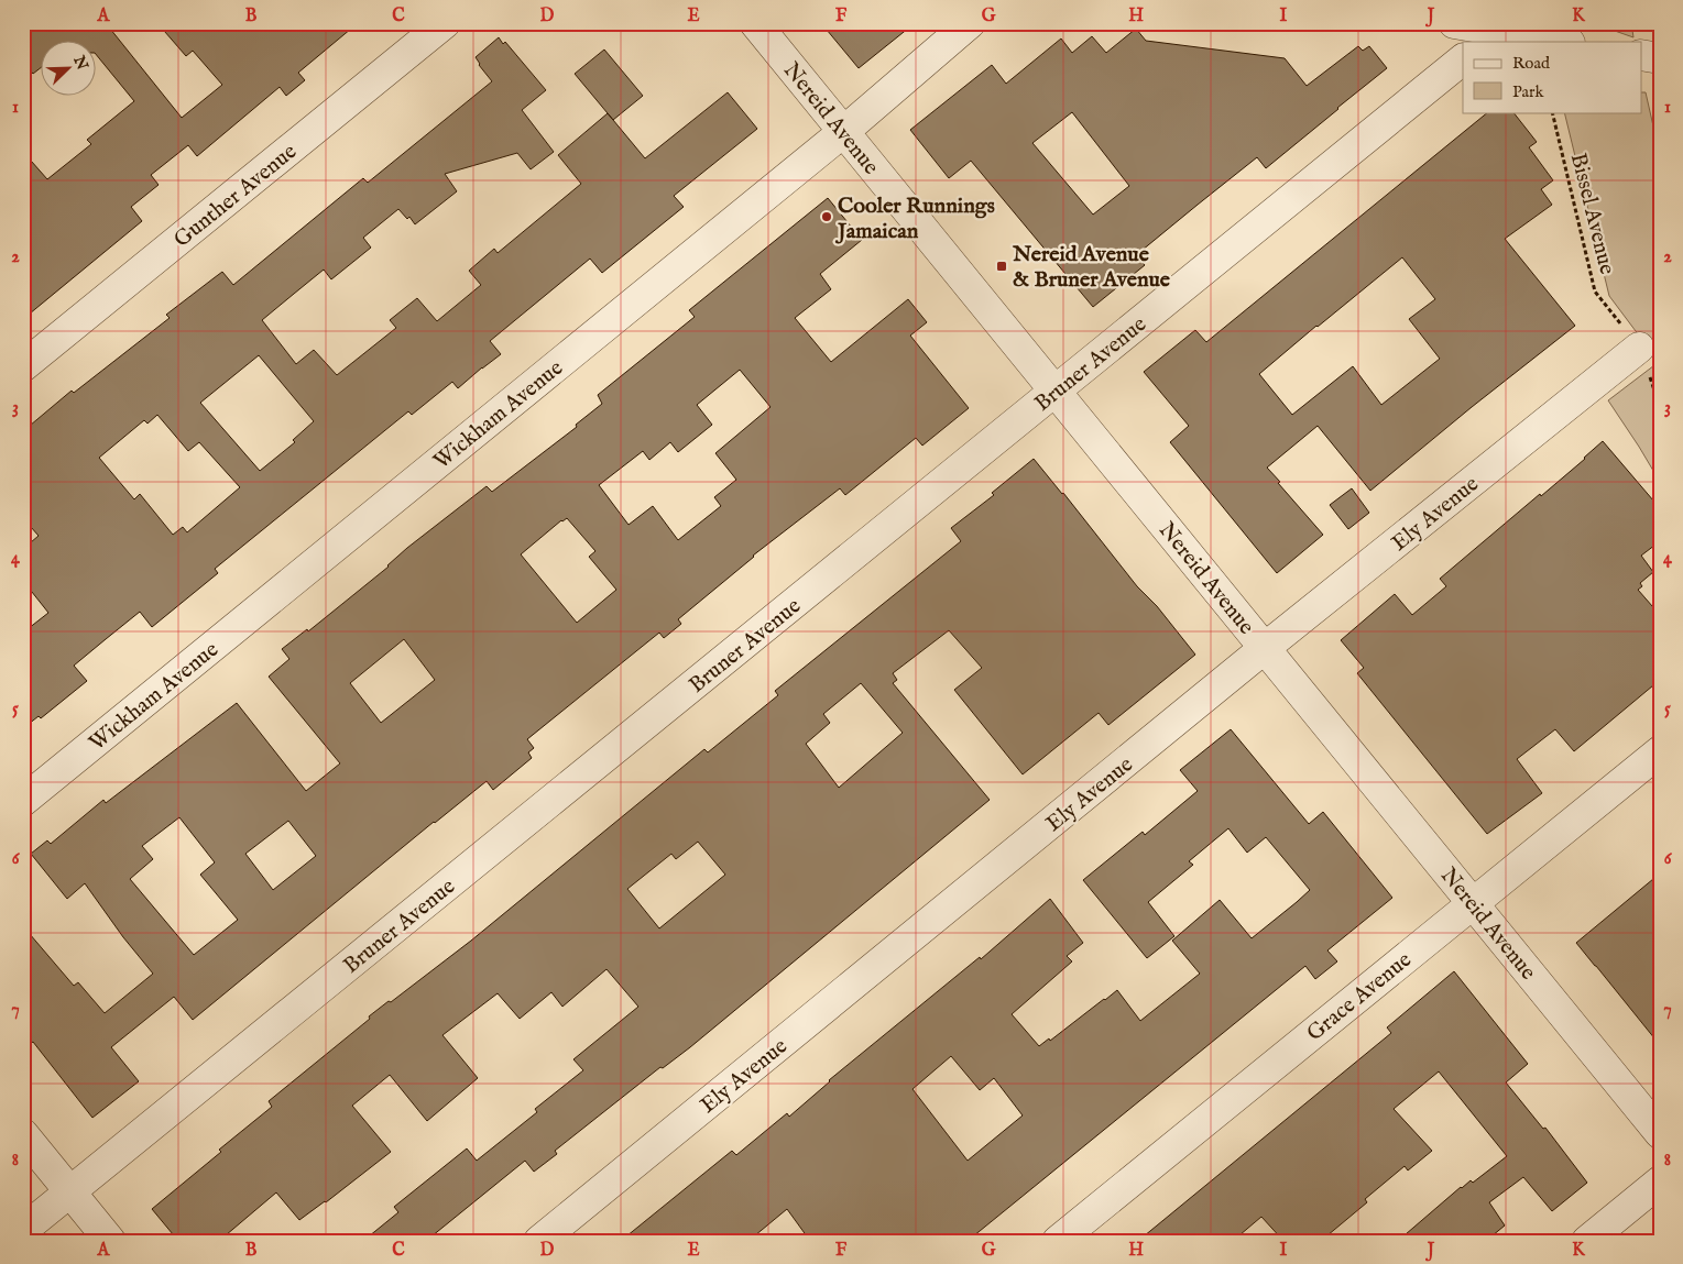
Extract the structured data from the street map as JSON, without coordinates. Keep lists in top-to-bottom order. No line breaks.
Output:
{"streets":{"street":["Nereid Avenue","Gunther Avenue","Bruner Avenue","Wickham Avenue","Ely Avenue","Grace Avenue"],"path":["Bissel Avenue"]},"crossings":[["Nereid Avenue","Bruner Avenue"],["Nereid Avenue","Wickham Avenue"],["Nereid Avenue","Ely Avenue"],["Nereid Avenue","Grace Avenue"],["Bissel Avenue","Ely Avenue"]],"places":{"other":["Cooler Runnings Jamaican"],"transit":["Nereid Avenue & Bruner Avenue"]},"legend":["Road","Park"],"north":"top right","grid":{"columns":["A","B","C","D","E","F","G","H","I","J","K"],"rows":["1","2","3","4","5","6","7","8"]}}
